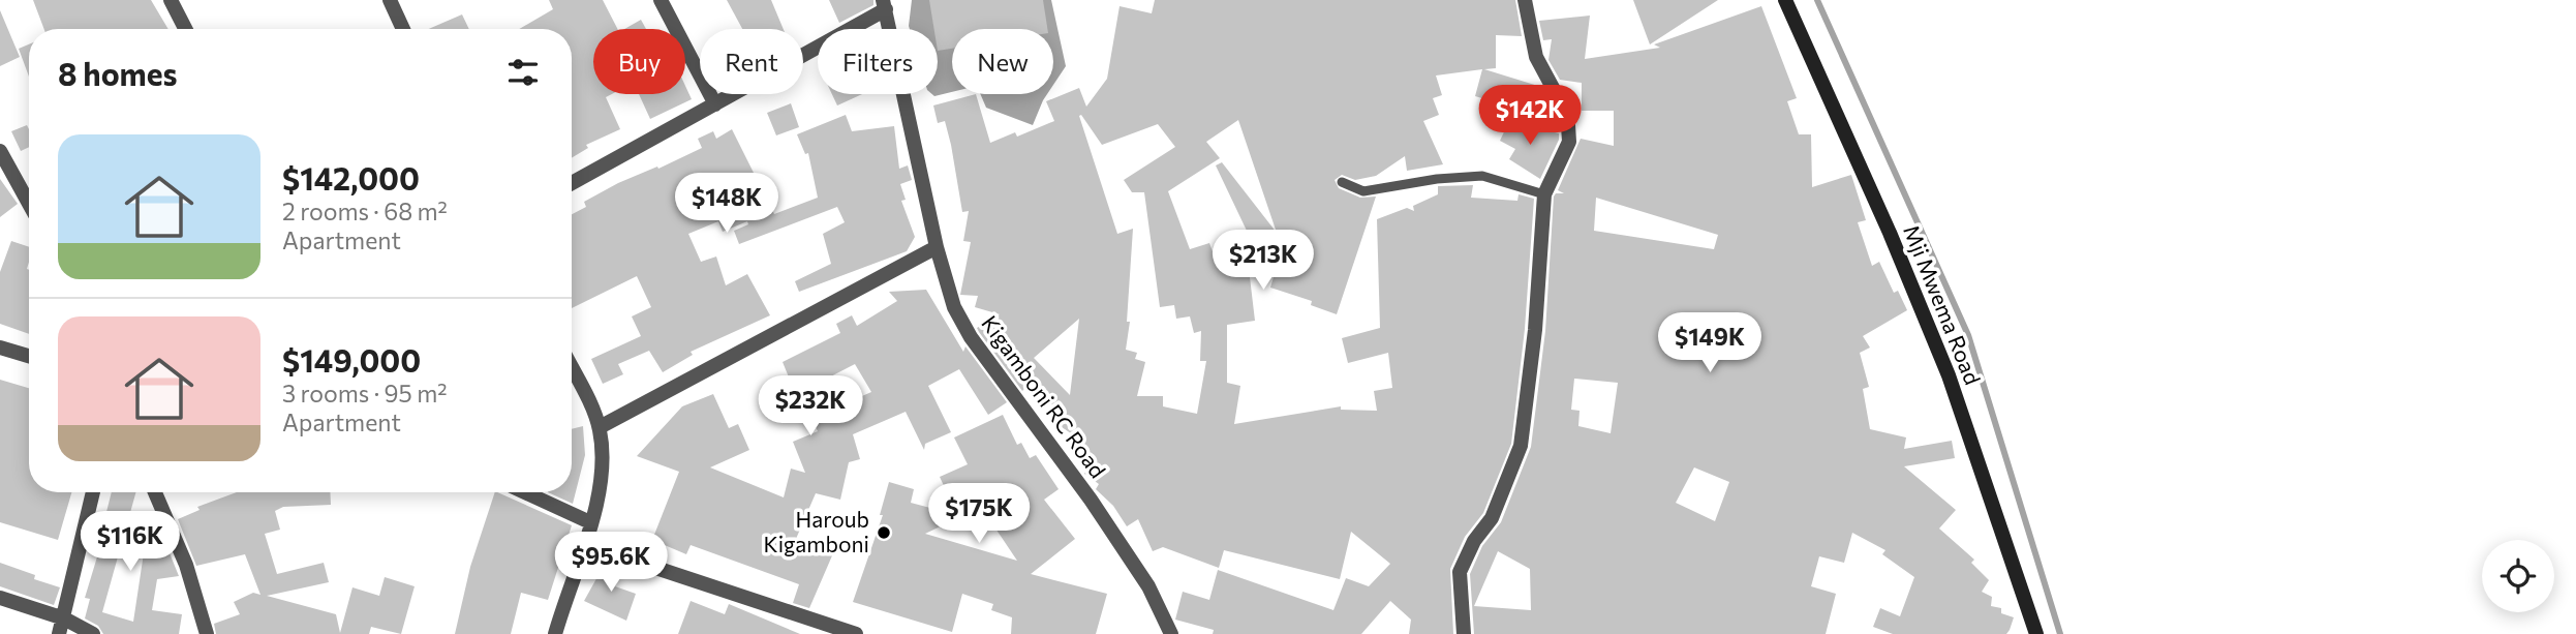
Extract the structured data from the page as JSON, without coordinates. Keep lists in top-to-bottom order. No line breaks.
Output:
{"streets":{"main road":["Mji Mwema Road"],"street":["Kigamboni RC Road"]},"places":["Haroub Kigamboni"],"page":{"chip":["Buy","Rent","Filters","New"],"heading":"8 homes","price":["$142K","$148K","$213K","$149K","$232K","$175K","$116K","$95.6K"],"list":[{"name":"$142,000","note":"2 rooms · 68 m² · Apartment"},{"name":"$149,000","note":"3 rooms · 95 m² · Apartment"}]}}
